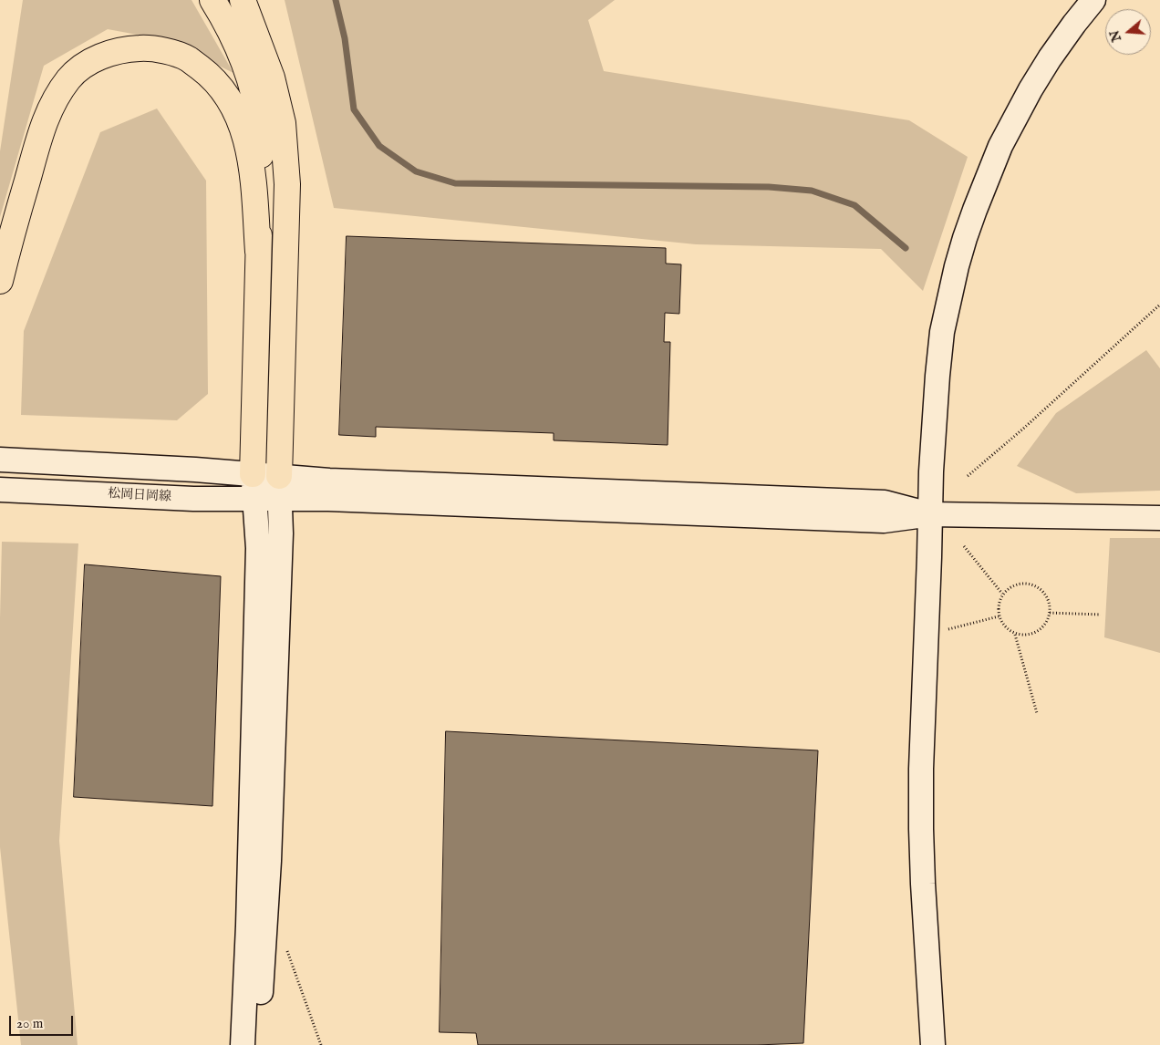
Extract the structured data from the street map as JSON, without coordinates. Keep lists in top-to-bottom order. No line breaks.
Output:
{"streets":{"street":["松岡日岡線"]},"scale_bar":"20 m","north":"left"}
